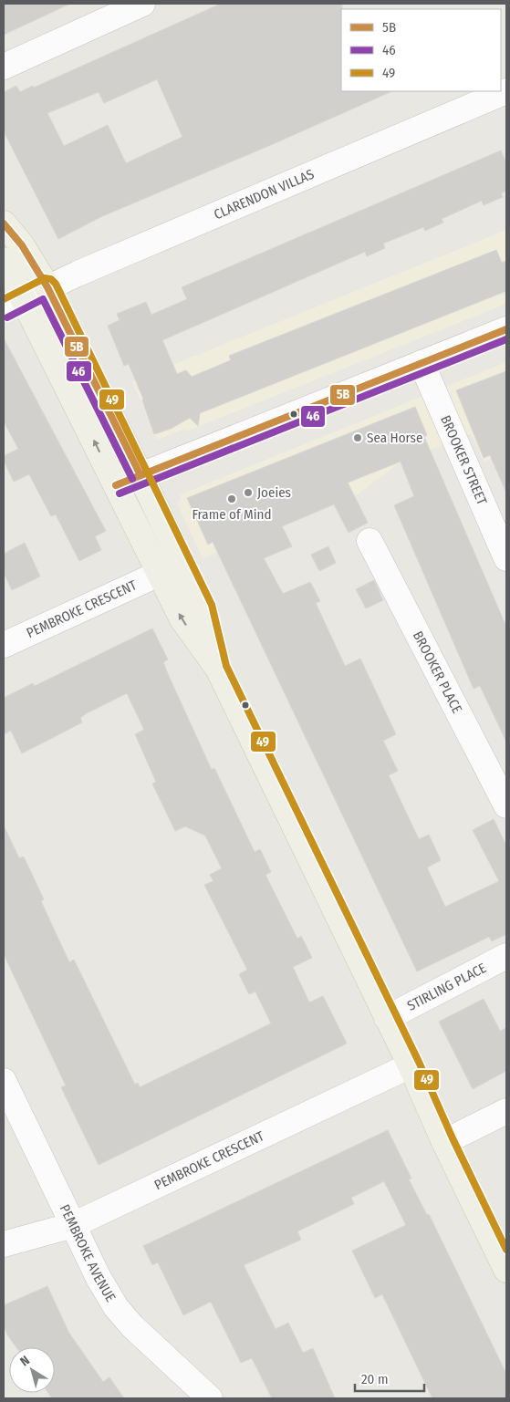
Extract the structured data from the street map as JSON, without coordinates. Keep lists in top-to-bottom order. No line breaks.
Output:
{"streets":{"street":["CLARENDON VILLAS","BROOKER STREET","PEMBROKE CRESCENT","BROOKER PLACE","STIRLING PLACE","PEMBROKE AVENUE"]},"crossings":[["PEMBROKE CRESCENT","PEMBROKE AVENUE"]],"places":["Sea Horse","Joeies","Frame of Mind"],"lines":["transit line 5B","transit line 49","transit line 46"],"legend":["5B","46","49"],"scale_bar":"20 m","north":"top left"}
